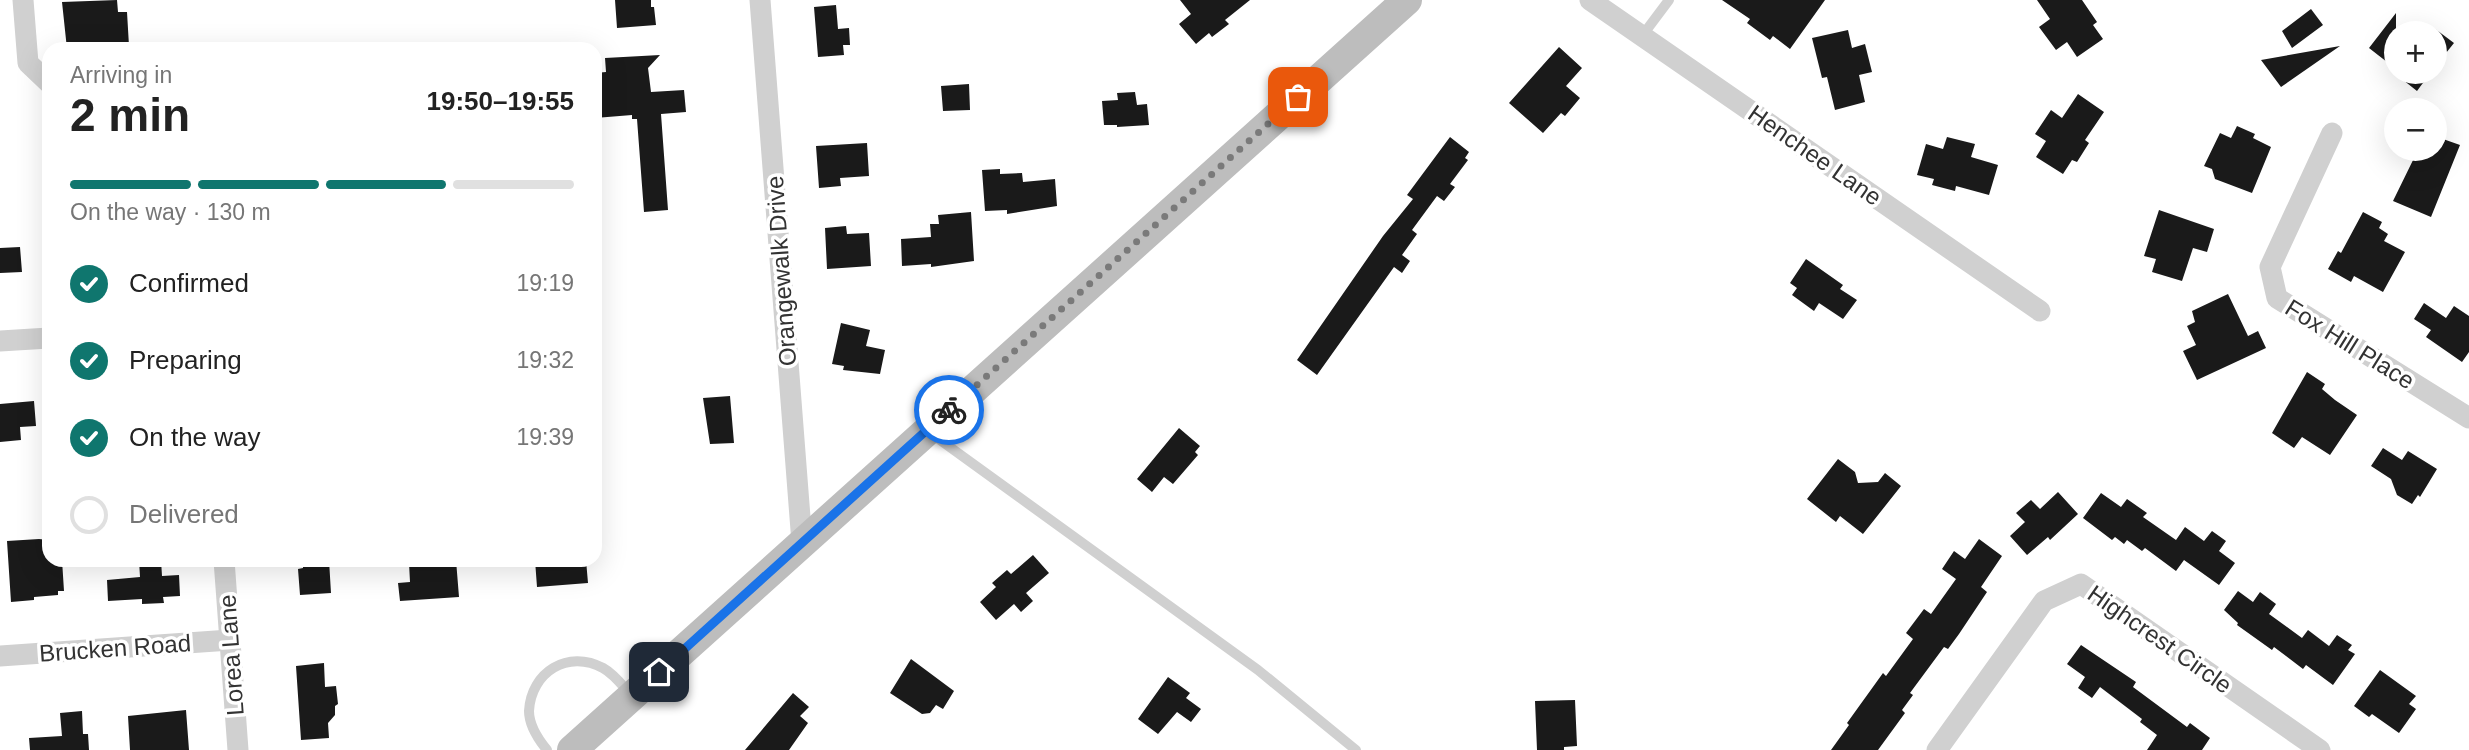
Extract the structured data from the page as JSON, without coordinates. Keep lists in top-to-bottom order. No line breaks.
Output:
{"streets":{"street":["Henchee Lane","Orangewalk Drive","Fox Hill Place","Highcrest Circle","Brucken Road","Lorea Lane"]},"crossings":[["Brucken Road","Lorea Lane"]],"page":{"map_buttons":["+","−"],"heading":["2 min","Arriving in","19:50–19:55"],"bar":"On the way · 130 m","list":[["Confirmed","19:19"],["Preparing","19:32"],["On the way","19:39"],"Delivered"]}}
